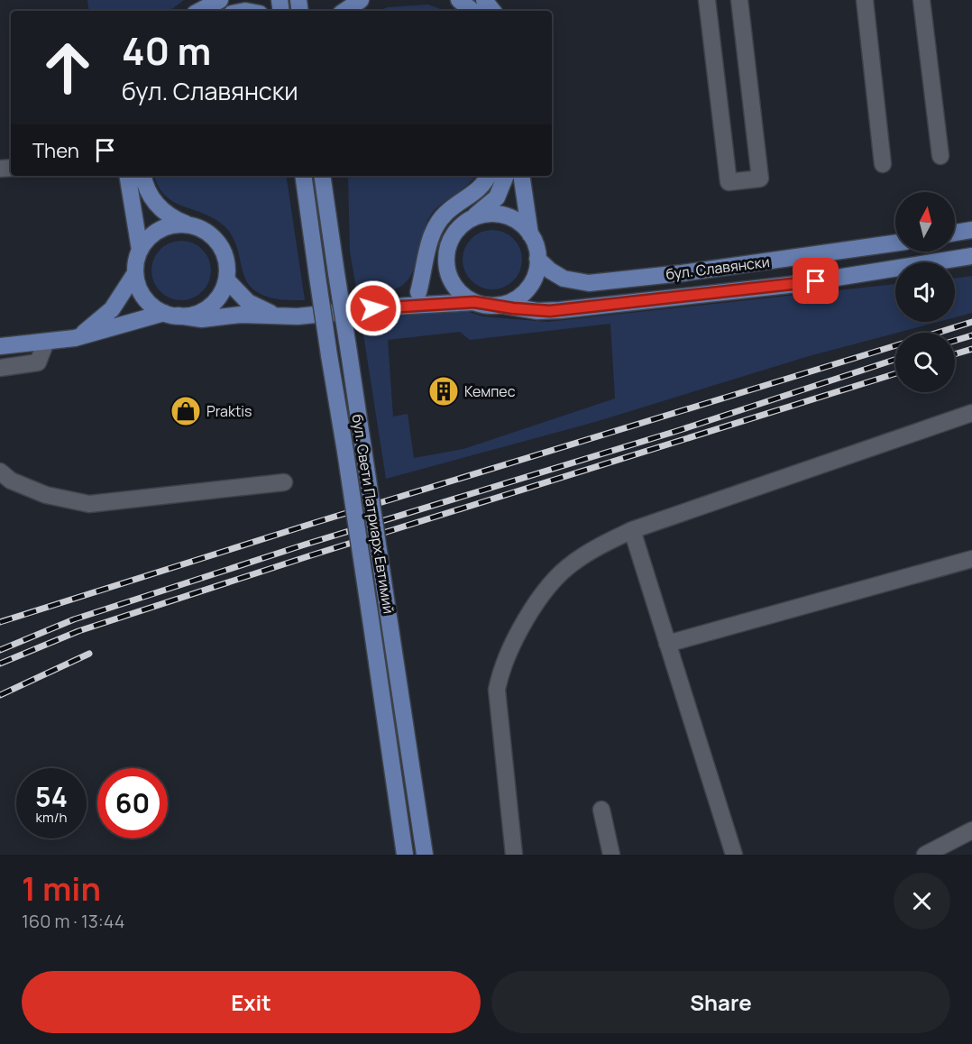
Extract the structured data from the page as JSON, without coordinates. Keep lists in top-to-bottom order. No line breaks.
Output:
{"streets":{"main road":["бул. Славянски","бул. Свети Патриарх Евтимий"]},"places":{"building":["Кемпес"],"shop":["Praktis"]},"north":"top","page":{"turn":["40 m","бул. Славянски"],"then":"Then","speed":"54 km/h","limit":"60","heading":["1 min","160 m · 13:44"],"buttons":["Exit","Share"]}}
